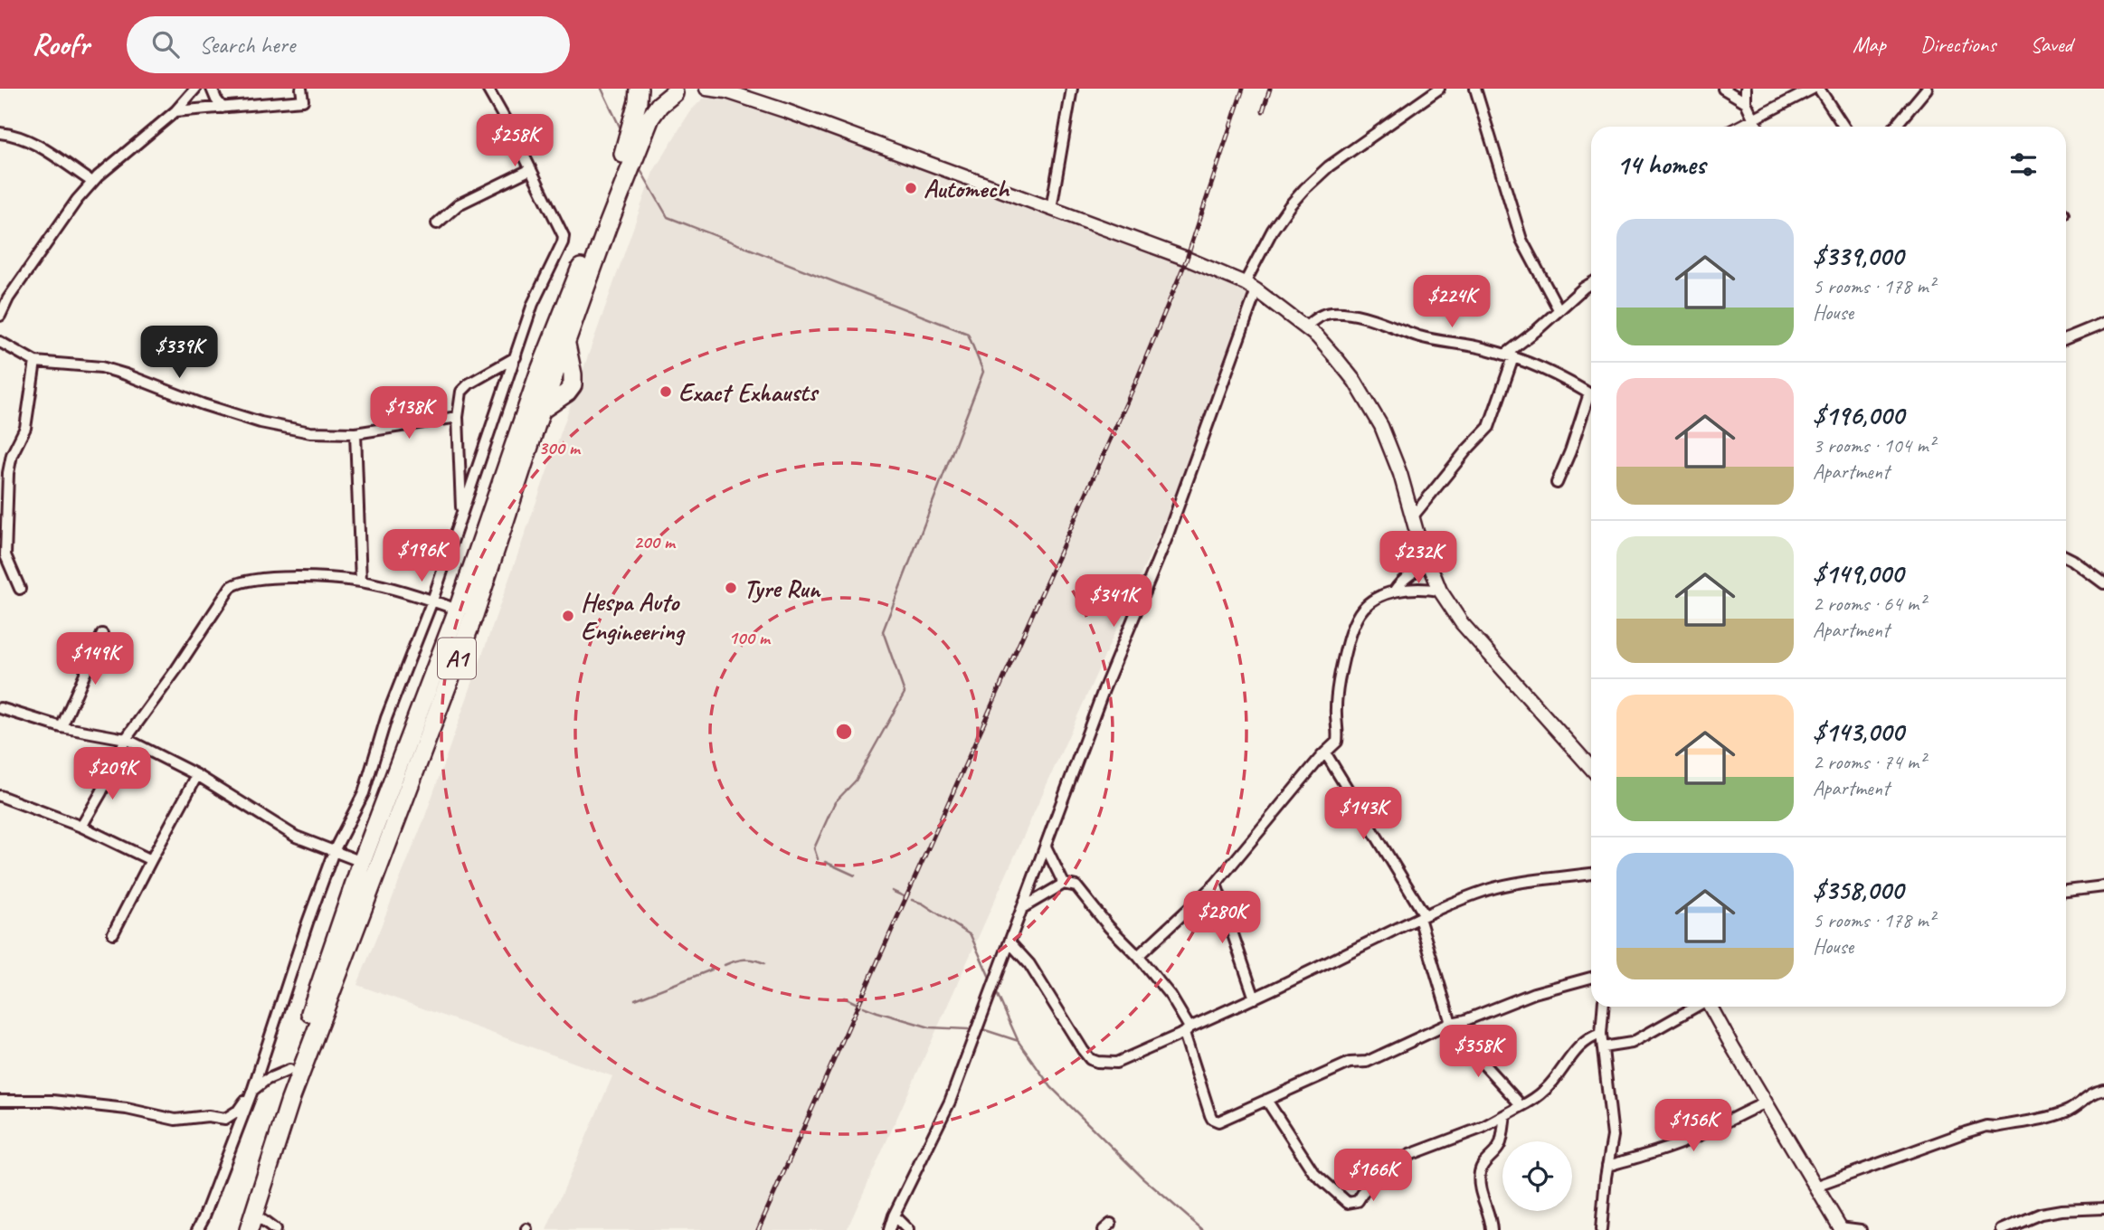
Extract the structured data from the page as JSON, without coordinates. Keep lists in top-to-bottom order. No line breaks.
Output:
{"streets":{"highway":["A1"]},"places":["Automech","Exact Exhausts","Tyre Run","Hespa Auto Engineering"],"page":{"header":"Roofr","search":"Search here","nav":["Map","Directions","Saved"],"price":["$258K","$224K","$339K","$138K","$196K","$232K","$341K","$149K","$209K","$143K","$280K","$358K","$156K","$166K"],"heading":"14 homes","list":[{"name":"$339,000","note":"5 rooms · 178 m² · House"},{"name":"$196,000","note":"3 rooms · 104 m² · Apartment"},{"name":"$149,000","note":"2 rooms · 64 m² · Apartment"},{"name":"$143,000","note":"2 rooms · 74 m² · Apartment"},{"name":"$358,000","note":"5 rooms · 178 m² · House"}]},"rings":["300 m","200 m","100 m"]}
